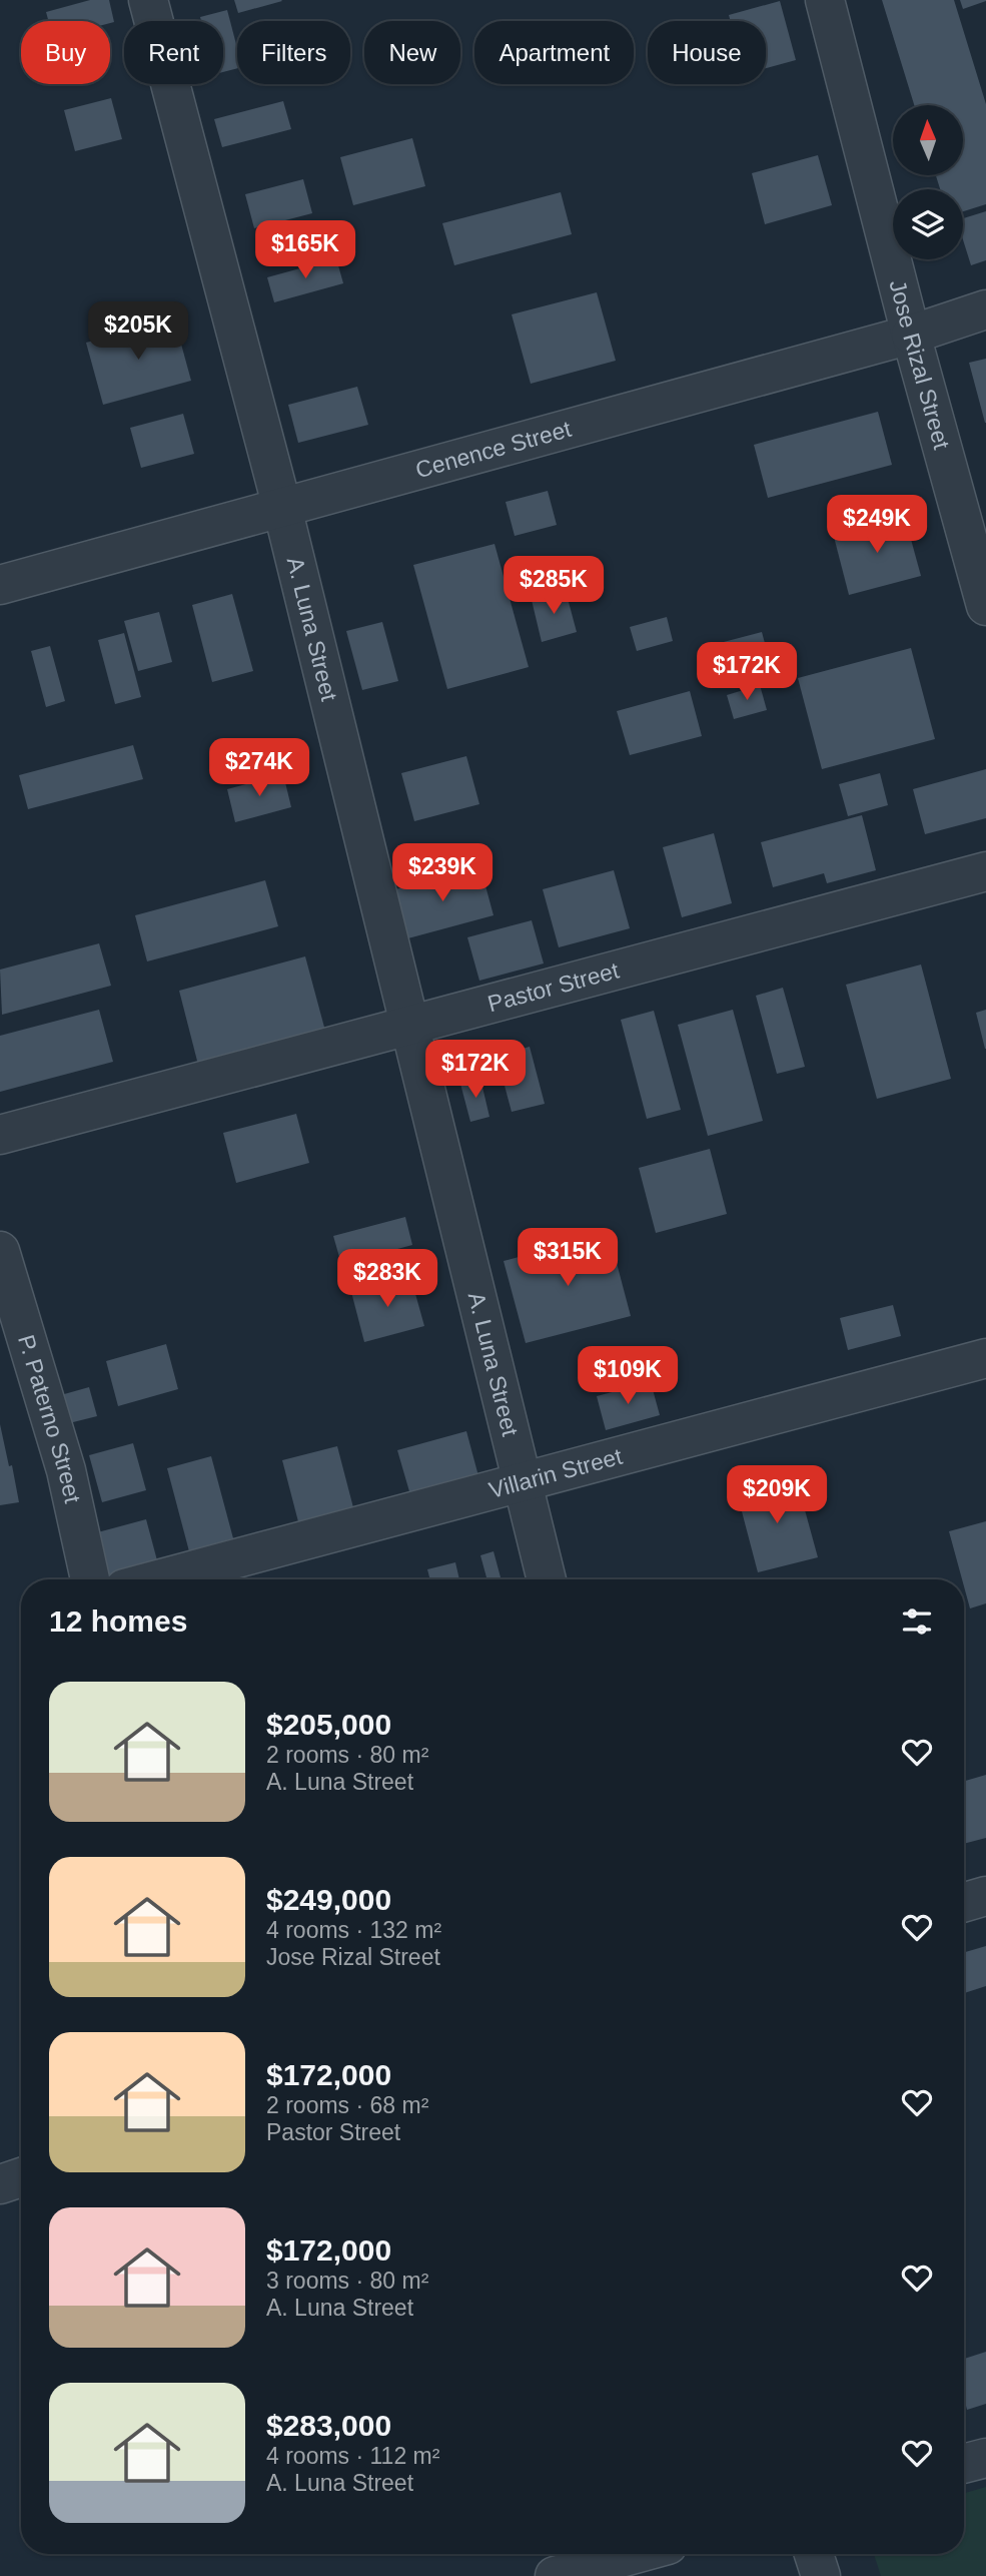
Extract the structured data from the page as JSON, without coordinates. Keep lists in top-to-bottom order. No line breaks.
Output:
{"streets":{"street":["Jose Rizal Street","Cenence Street","A. Luna Street","Pastor Street","P. Paterno Street","Villarin Street"]},"crossings":[["Jose Rizal Street","Cenence Street"],["Cenence Street","A. Luna Street"],["A. Luna Street","Pastor Street"],["A. Luna Street","Villarin Street"]],"north":"top","page":{"chip":["Buy","Rent","Filters","New","Apartment","House"],"price":["$165K","$205K","$249K","$285K","$172K","$274K","$239K","$172K","$315K","$283K","$109K","$209K"],"heading":"12 homes","list":[{"name":"$205,000","note":"2 rooms · 80 m² · A. Luna Street"},{"name":"$249,000","note":"4 rooms · 132 m² · Jose Rizal Street"},{"name":"$172,000","note":"2 rooms · 68 m² · Pastor Street"},{"name":"$172,000","note":"3 rooms · 80 m² · A. Luna Street"},{"name":"$283,000","note":"4 rooms · 112 m² · A. Luna Street"}]}}
